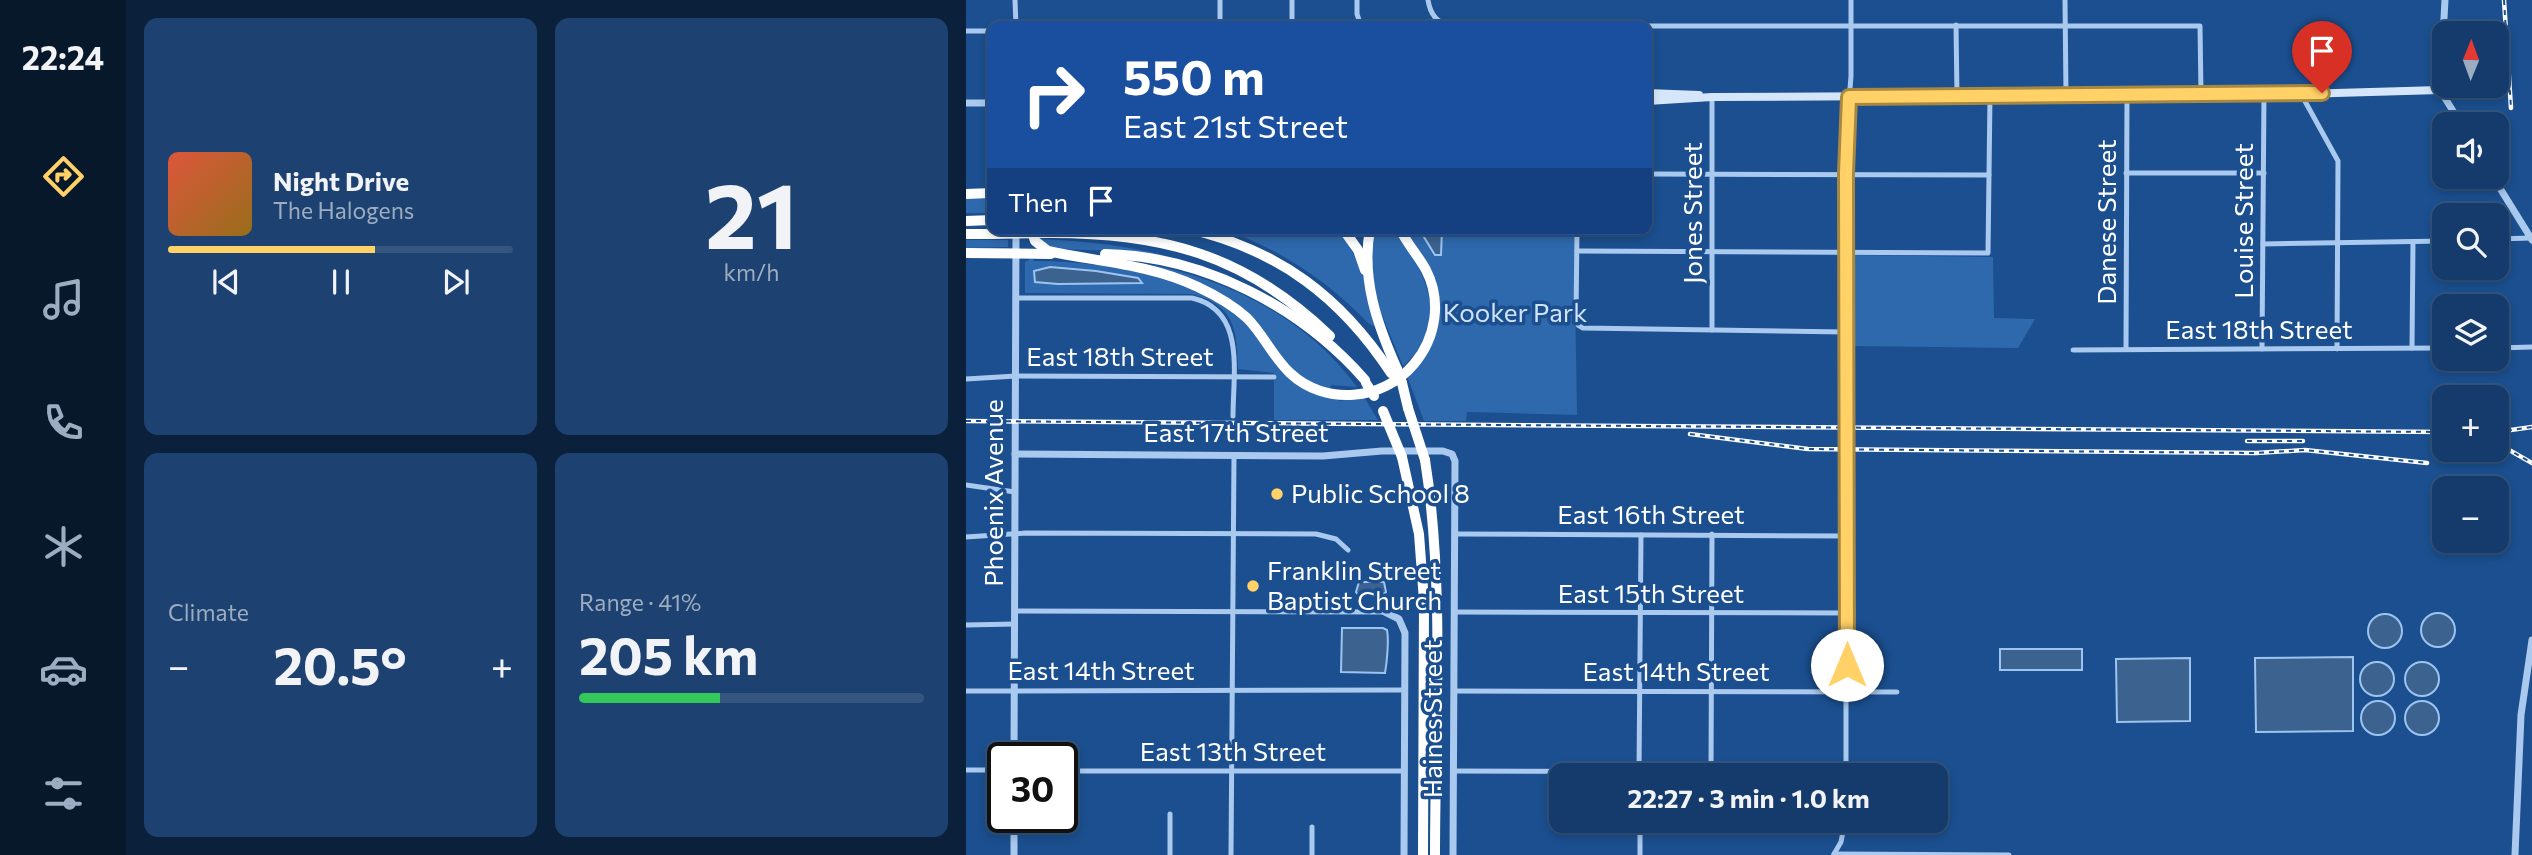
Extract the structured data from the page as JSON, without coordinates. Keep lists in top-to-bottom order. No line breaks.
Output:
{"streets":{"street":["Jones Street","Louise Street","Danese Street","East 18th Street","East 17th Street","Phoenix Avenue","East 16th Street","East 15th Street","East 14th Street","Haines Street","East 13th Street"]},"crossings":[["Louise Street","East 18th Street"],["Danese Street","East 18th Street"],["East 18th Street","Phoenix Avenue"],["East 17th Street","Phoenix Avenue"],["East 17th Street","Haines Street"],["Phoenix Avenue","East 14th Street"],["East 16th Street","Haines Street"],["East 15th Street","Haines Street"],["East 14th Street","Haines Street"],["Haines Street","East 13th Street"]],"parks":["Kooker Park"],"places":["Public School 8","Franklin Street Baptist Church"],"north":"top","page":{"tabs":"22:24","tile":[["21","km/h"],"Climate",["Range · 41%","205 km"]],"map_buttons":["+","−"],"turn":["550 m","East 21st Street"],"song":["Night Drive","The Halogens"],"then":"Then","heat":["−","20.5°","+"],"limit":"30","trip":"22:27 · 3 min · 1.0 km"}}
